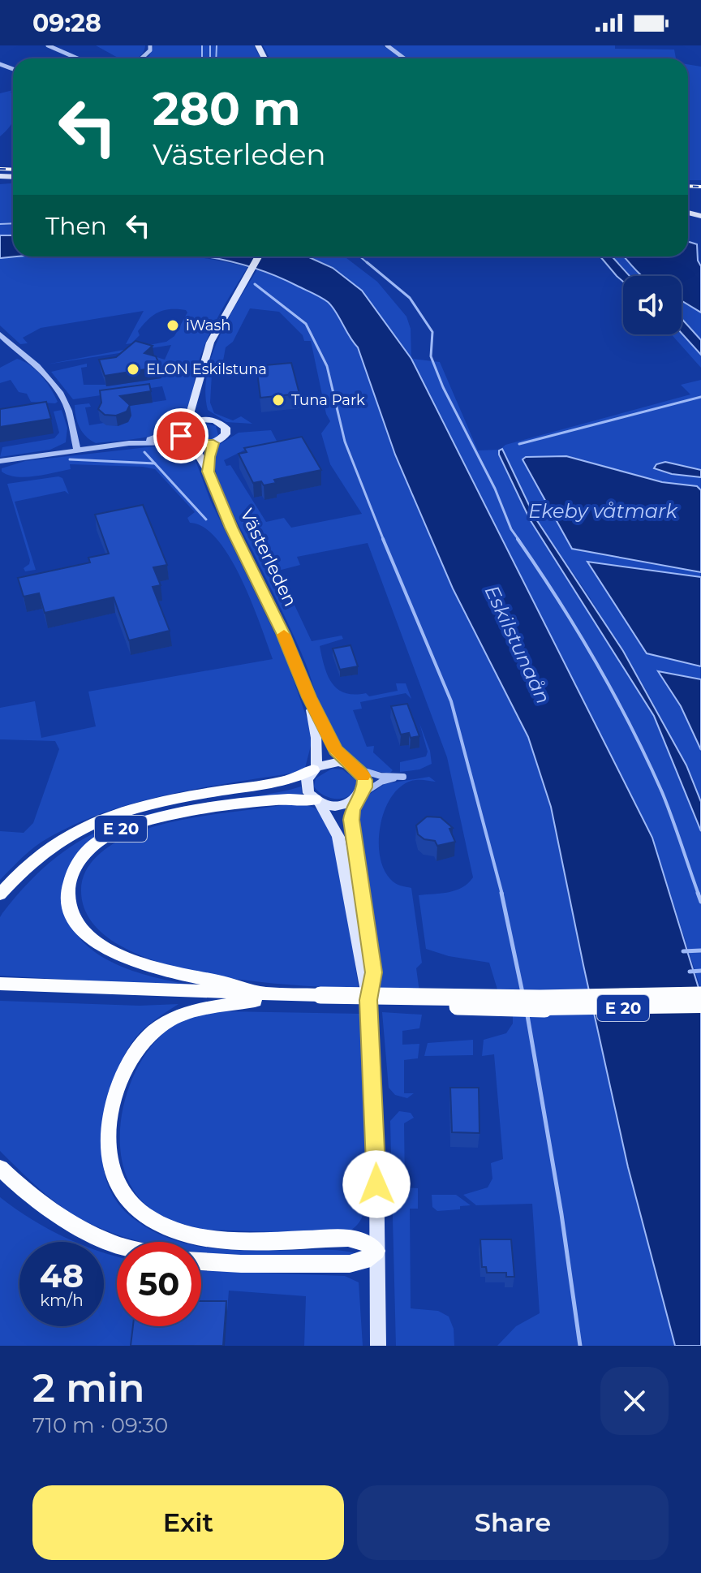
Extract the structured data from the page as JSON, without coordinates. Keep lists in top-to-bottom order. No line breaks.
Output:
{"streets":{"highway":["E 20"],"main road":["Västerleden"]},"crossings":[["Västerleden","E 20"]],"water":["Ekeby våtmark","Eskilstunaån"],"places":["iWash","ELON Eskilstuna","Tuna Park"],"page":{"status":"09:28","turn":["280 m","Västerleden"],"then":"Then","speed":"48 km/h","limit":"50","heading":["2 min","710 m · 09:30"],"buttons":["Exit","Share"]}}
